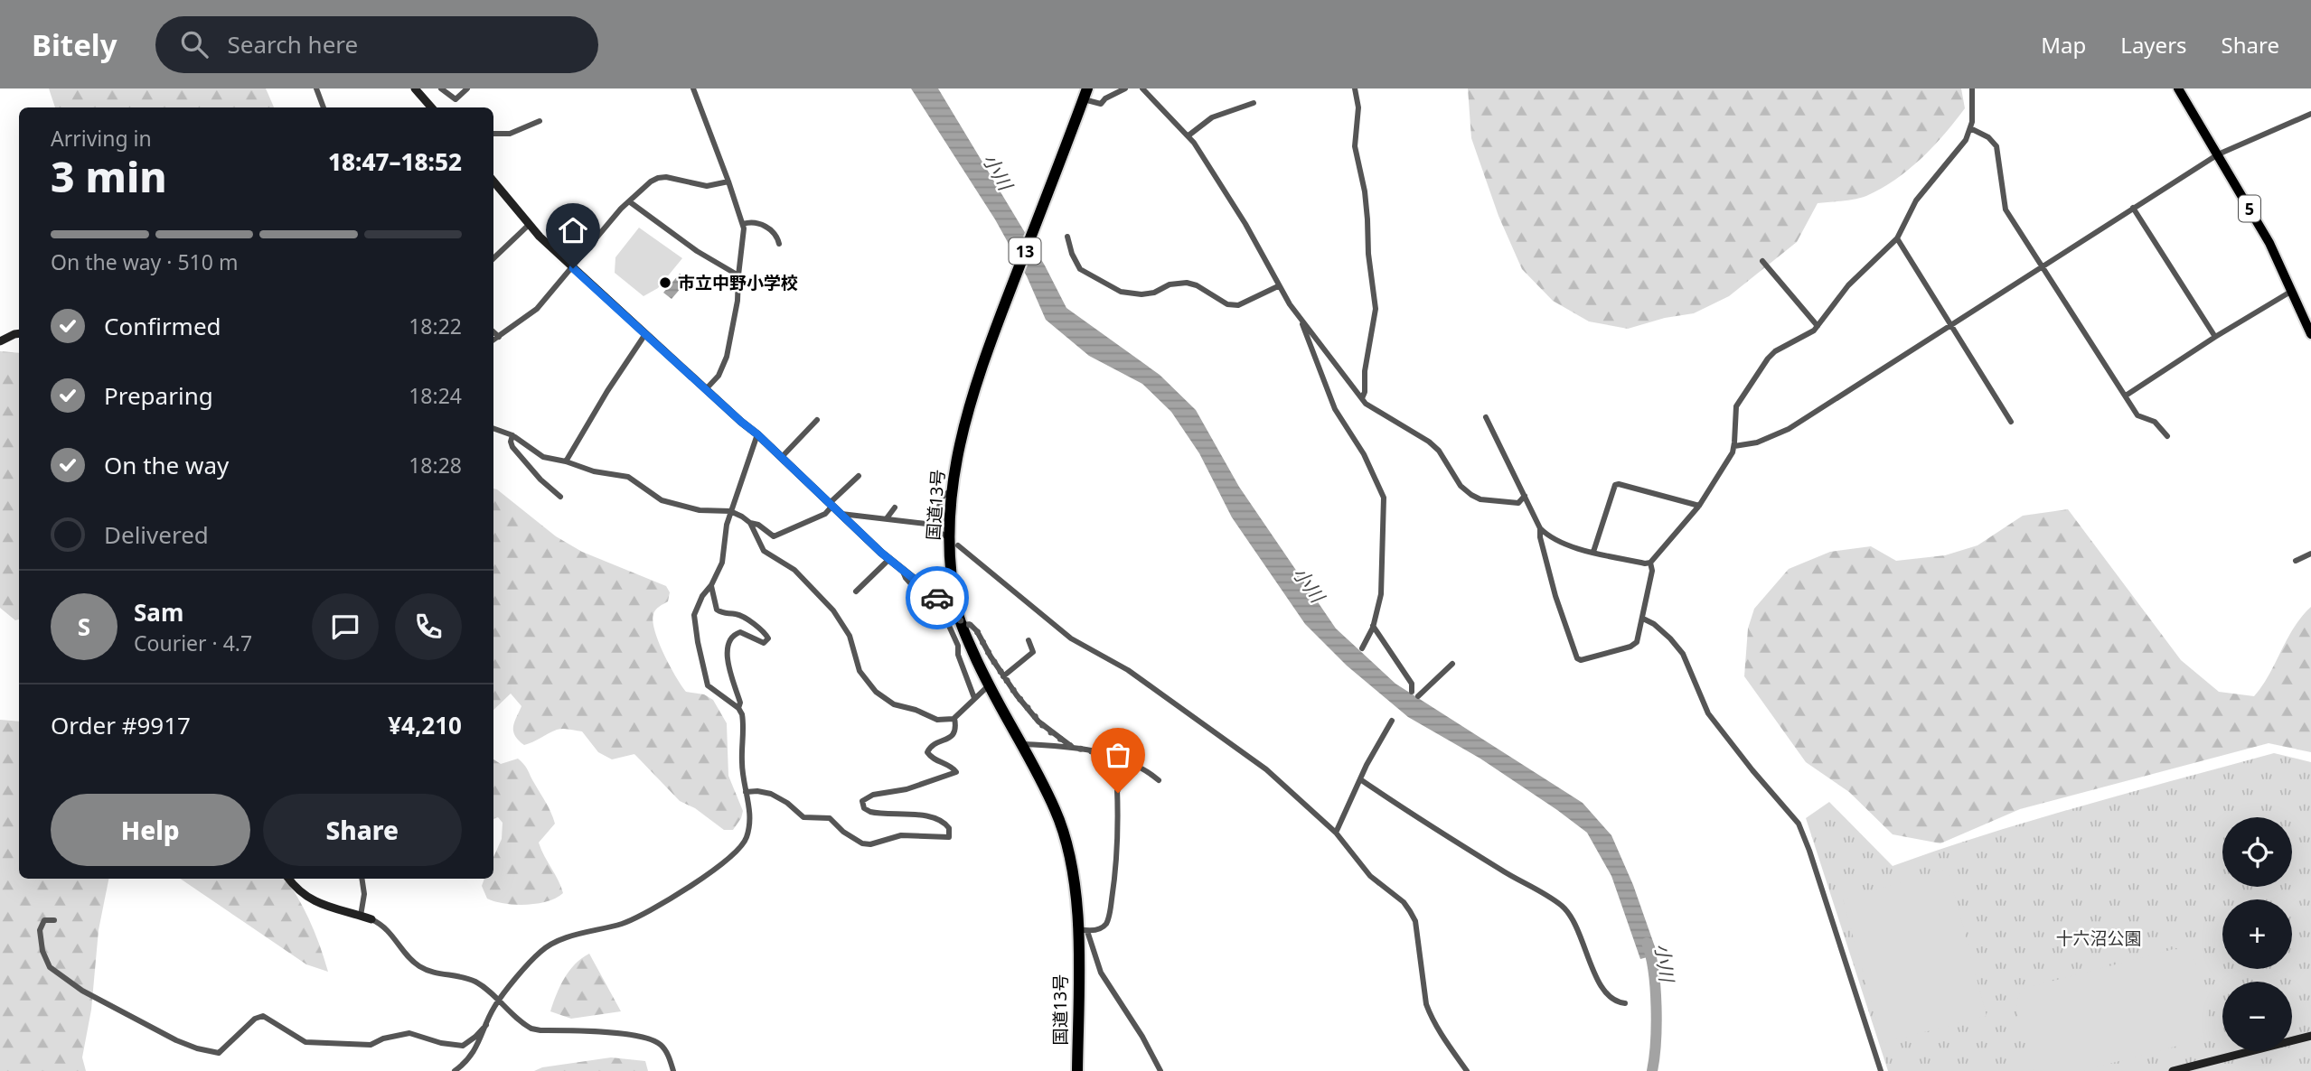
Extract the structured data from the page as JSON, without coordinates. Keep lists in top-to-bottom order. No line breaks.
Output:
{"streets":{"highway":["13","国道13号"],"main road":["5"]},"water":["小川"],"parks":["十六沼公園"],"places":["市立中野小学校"],"page":{"header":"Bitely","search":"Search here","nav":["Map","Layers","Share"],"heading":["3 min","Arriving in","18:47–18:52"],"panel":["Sam","Courier · 4.7","Order #9917","¥4,210"],"bar":"On the way · 510 m","list":[["Confirmed","18:22"],["Preparing","18:24"],["On the way","18:28"],"Delivered"],"round":"S","buttons":["Help","Share"],"map_buttons":["+","−"]}}
